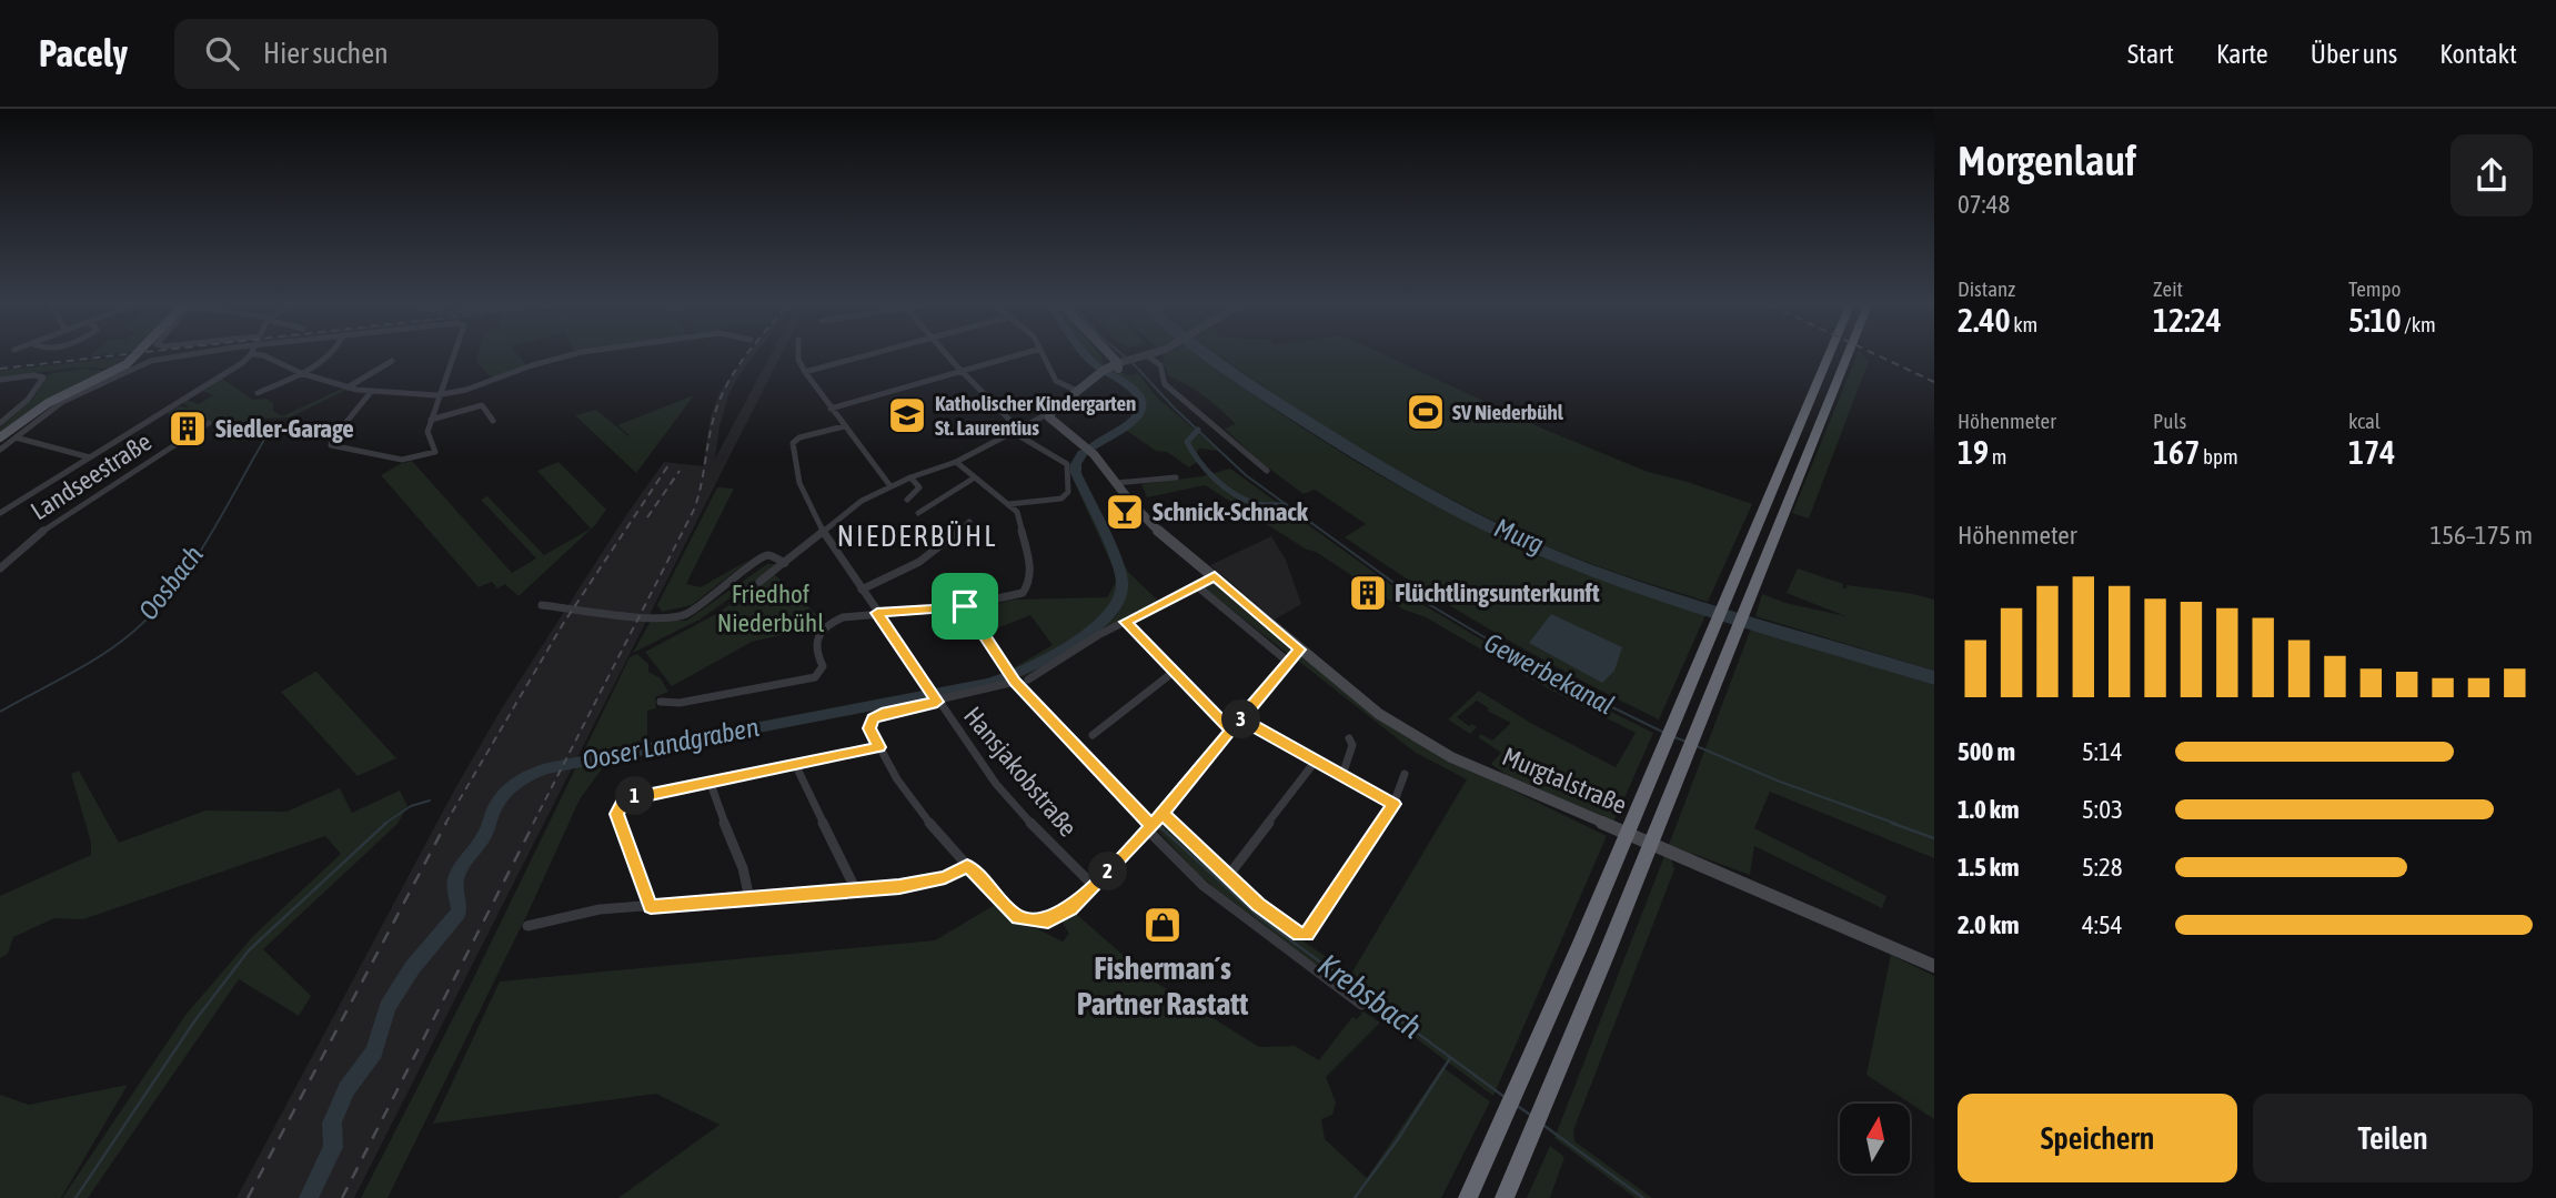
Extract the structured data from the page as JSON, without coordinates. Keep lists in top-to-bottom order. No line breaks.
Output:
{"streets":{"main road":["Murgtalstraße"],"street":["Landseestraße","Hansjakobstraße"]},"districts":["NIEDERBÜHL"],"water":["Murg","Oosbach","Gewerbekanal","Ooser Landgraben","Krebsbach"],"parks":["Friedhof Niederbühl"],"places":{"sports":["SV Niederbühl"],"school or university":["Katholischer Kindergarten St. Laurentius"],"building":["Siedler-Garage","Flüchtlingsunterkunft"],"bar":["Schnick-Schnack"],"shop":["Fisherman´s Partner Rastatt"]},"north":"top","page":{"header":"Pacely","search":"Hier suchen","nav":["Start","Karte","Über uns","Kontakt"],"heading":["Morgenlauf","07:48"],"stats":[["Distanz","2.40 km"],["Zeit","12:24"],["Tempo","5:10 /km"],["Höhenmeter","19 m"],["Puls","167 bpm"],["kcal","174"]],"chart":["Höhenmeter","156–175 m"],"pins":["3","1","2"],"list":[{"name":"500 m","note":"5:14"},{"name":"1.0 km","note":"5:03"},{"name":"1.5 km","note":"5:28"},{"name":"2.0 km","note":"4:54"}],"buttons":["Speichern","Teilen"]}}
